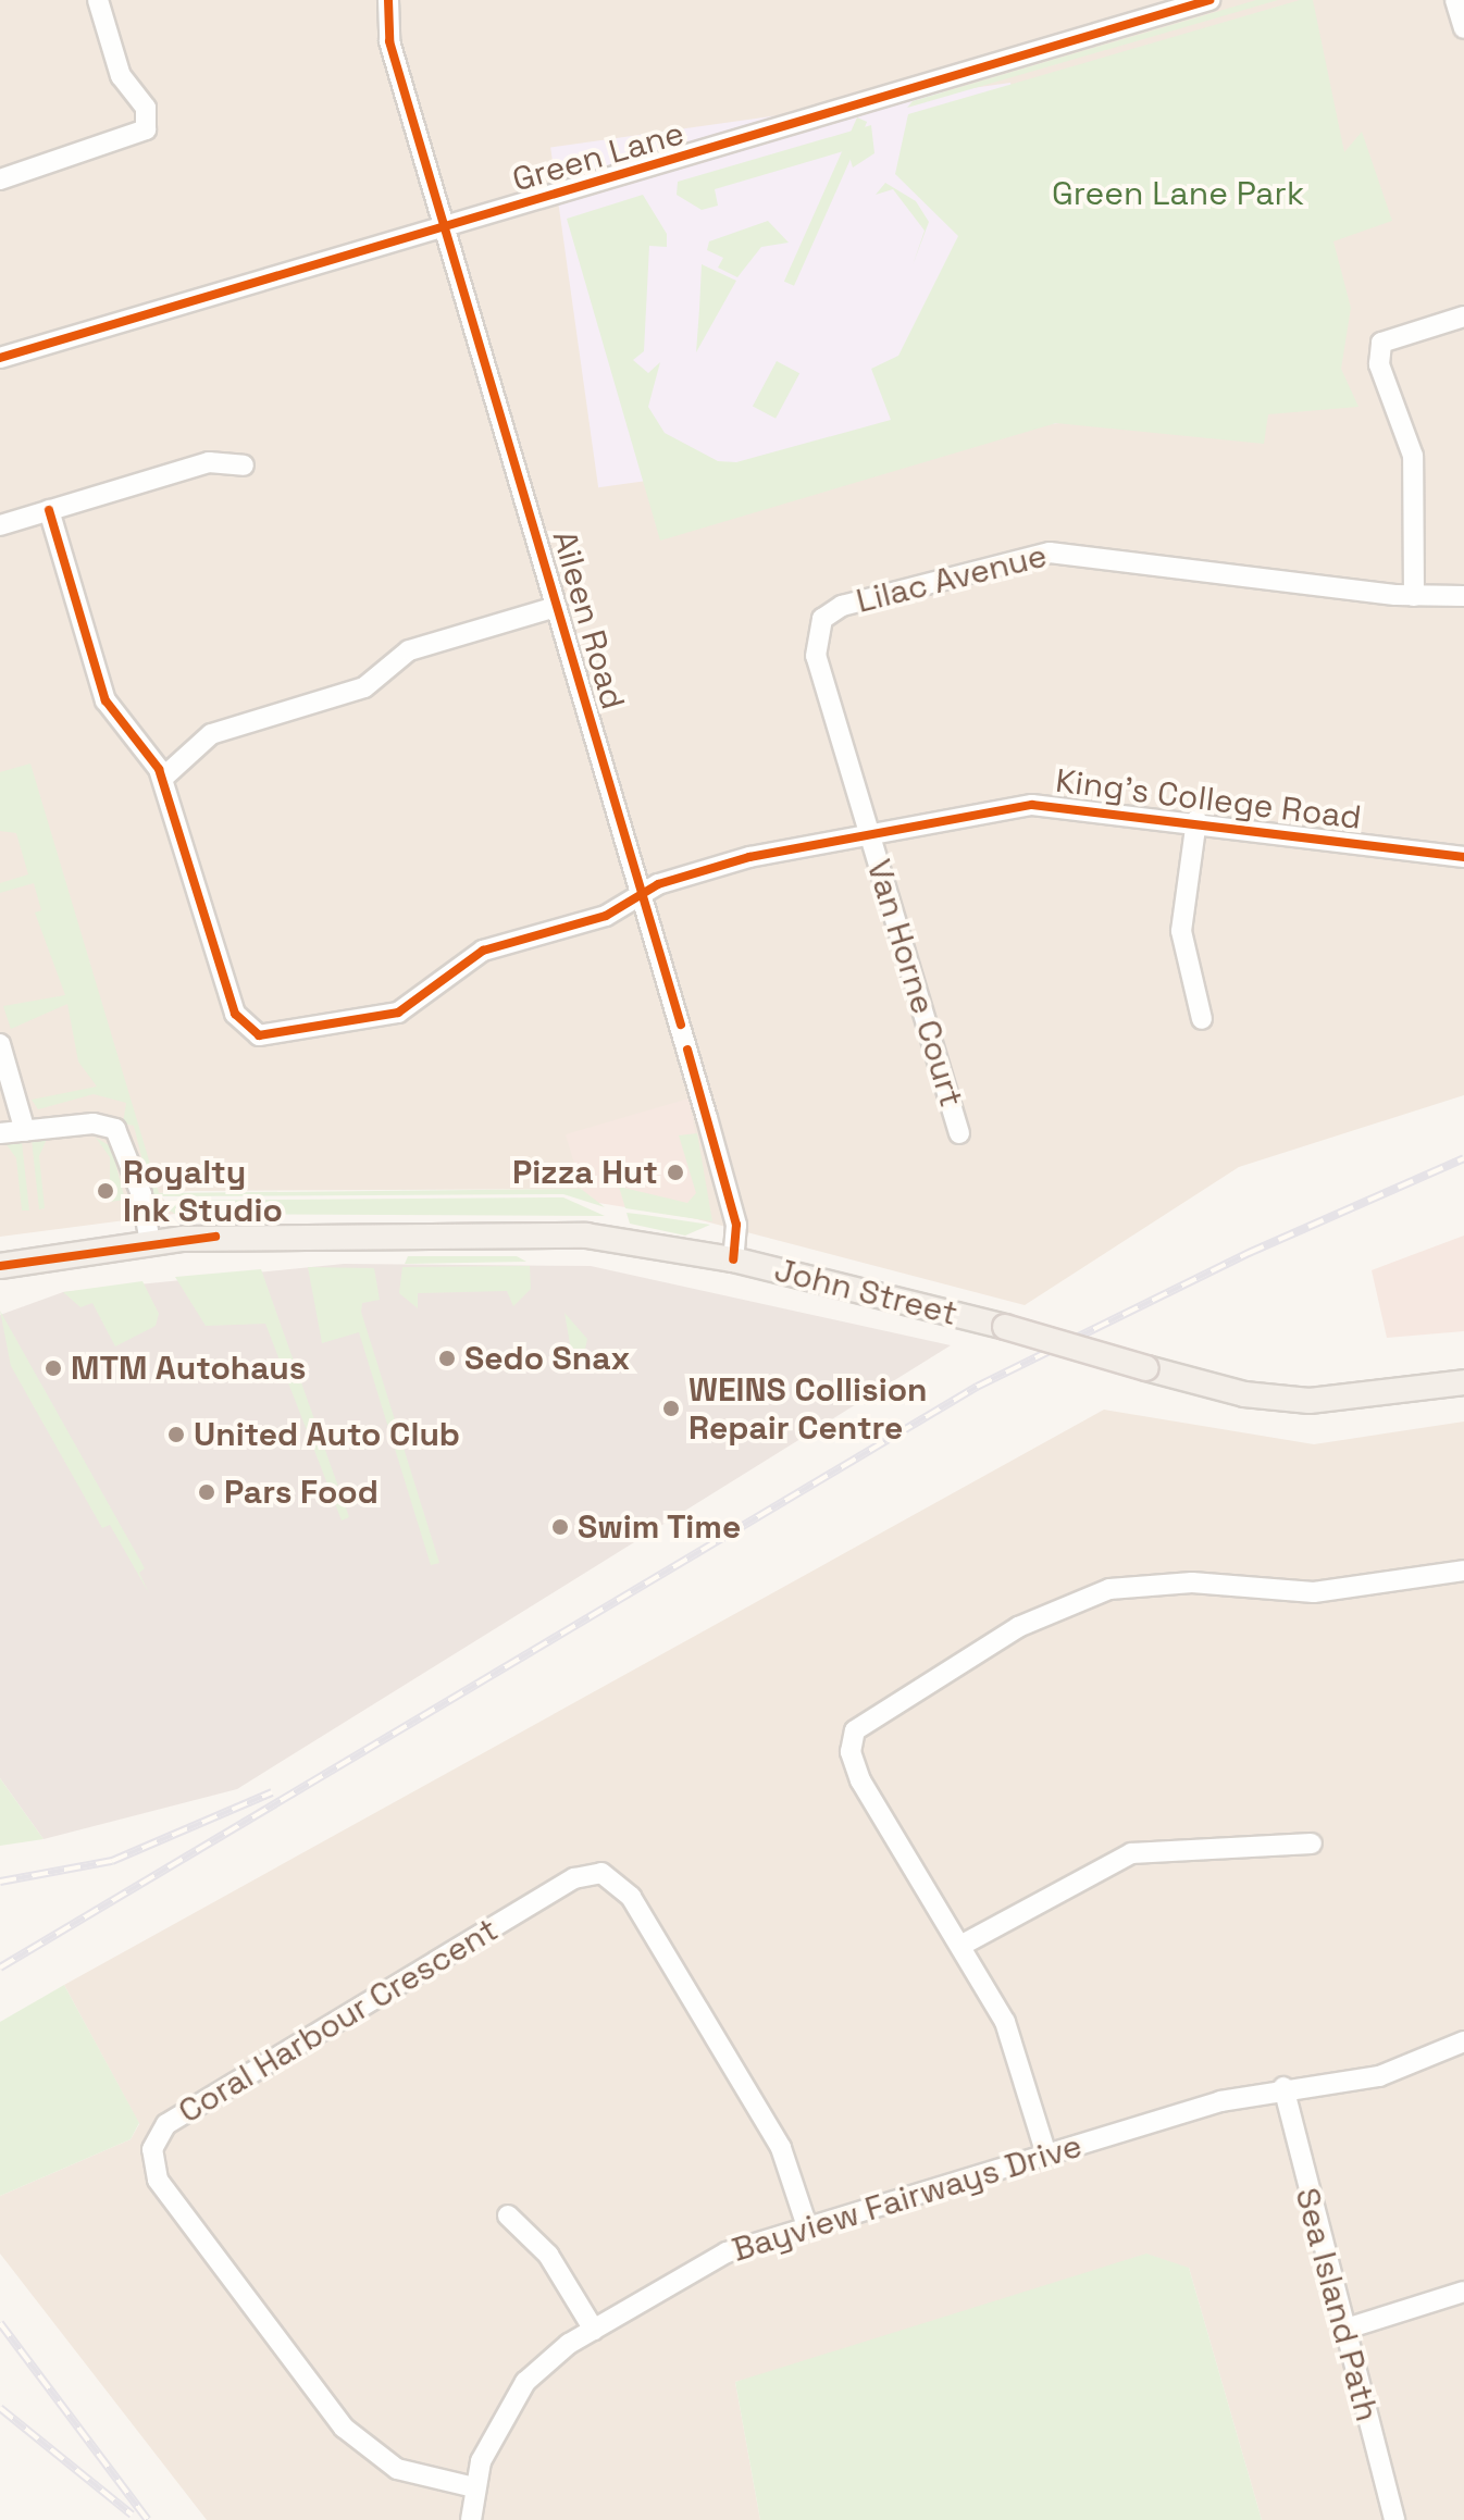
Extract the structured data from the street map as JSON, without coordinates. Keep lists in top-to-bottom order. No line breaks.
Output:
{"streets":{"main road":["John Street"],"street":["Green Lane","Lilac Avenue","Aileen Road","King's College Road","Van Horne Court","Coral Harbour Crescent","Bayview Fairways Drive","Sea Island Path"]},"crossings":[["Green Lane","Aileen Road"],["Lilac Avenue","King's College Road"],["Lilac Avenue","Van Horne Court"],["Aileen Road","King's College Road"],["Aileen Road","John Street"],["King's College Road","Van Horne Court"],["Coral Harbour Crescent","Bayview Fairways Drive"],["Bayview Fairways Drive","Sea Island Path"]],"parks":["Green Lane Park"],"places":["Pizza Hut","Royalty Ink Studio","Sedo Snax","MTM Autohaus","WEINS Collision Repair Centre","United Auto Club","Pars Food","Swim Time"]}
